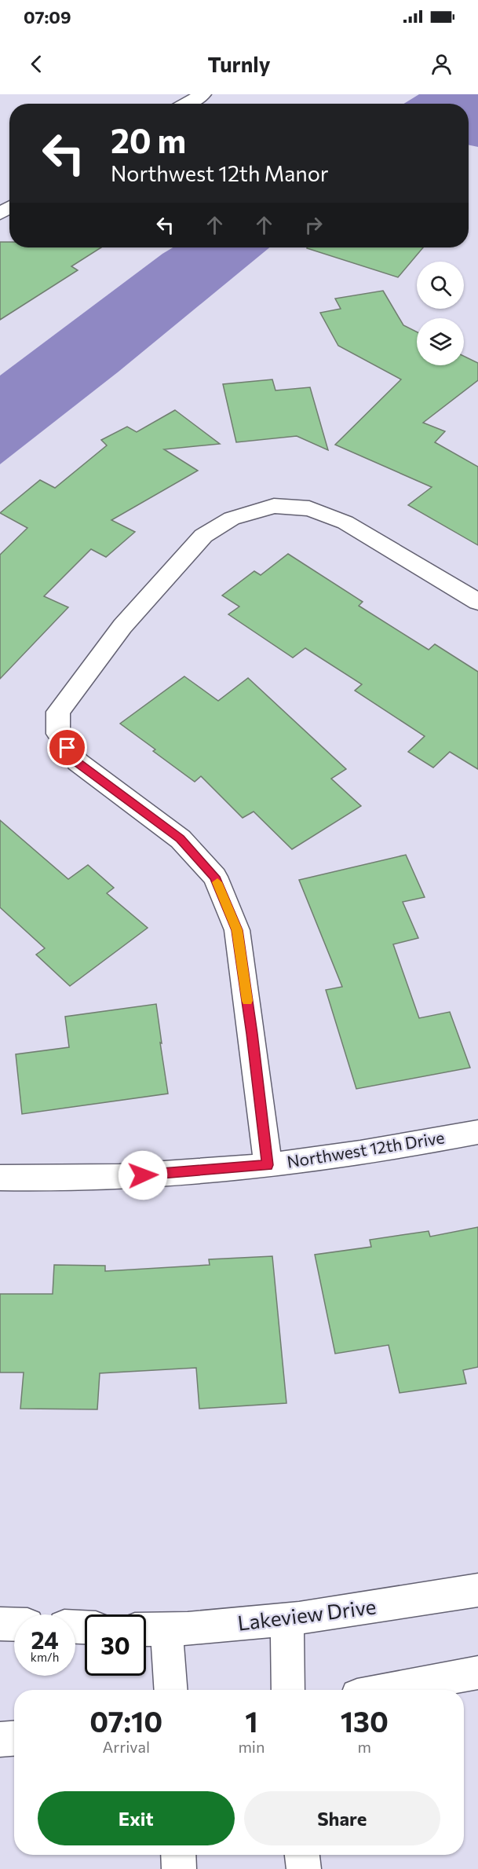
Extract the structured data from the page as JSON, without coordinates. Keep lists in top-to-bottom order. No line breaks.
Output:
{"streets":{"street":["Northwest 12th Drive","Lakeview Drive"]},"page":{"status":"07:09","header":"Turnly","turn":["20 m","Northwest 12th Manor"],"speed":"24 km/h","limit":"30","eta":["07:10","Arrival","1","min","130","m"],"buttons":["Exit","Share"]}}
